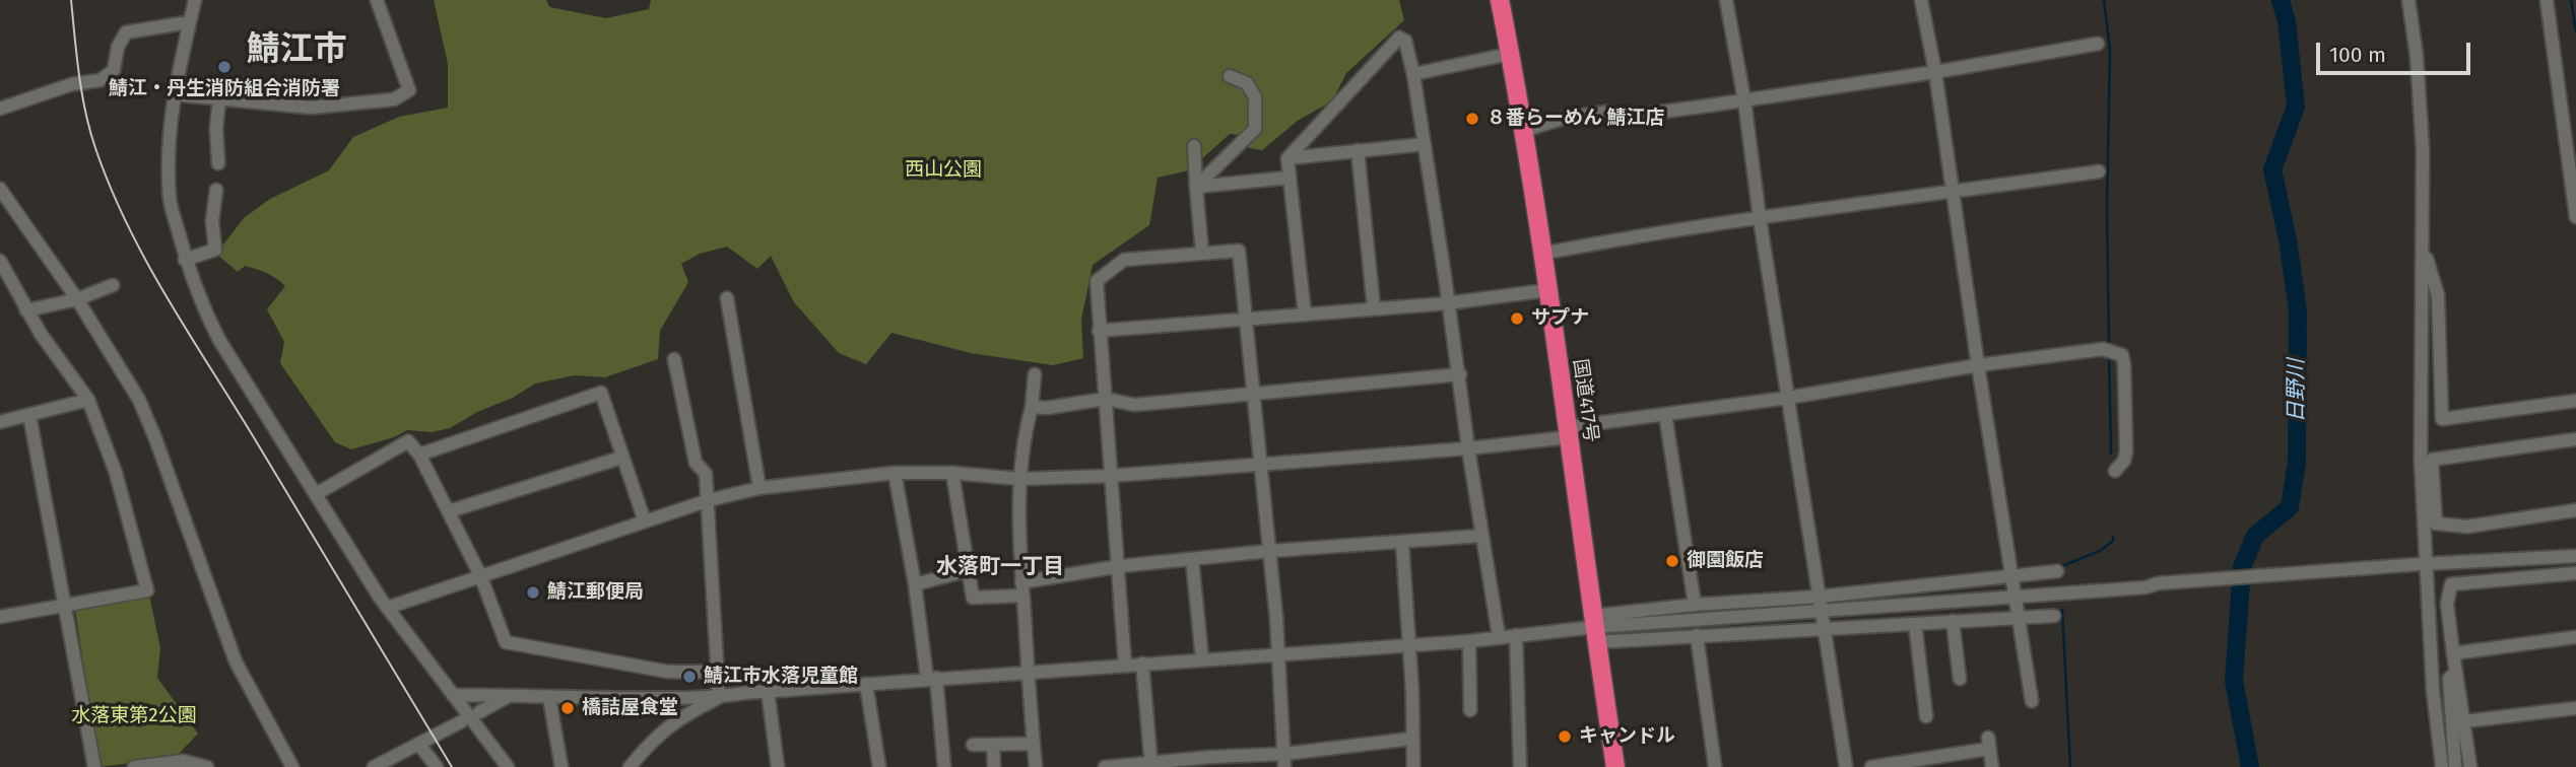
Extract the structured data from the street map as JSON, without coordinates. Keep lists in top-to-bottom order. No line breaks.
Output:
{"streets":{"highway":["国道417号"]},"districts":["鯖江市","水落町一丁目"],"water":["日野川"],"parks":["西山公園","水落東第2公園"],"places":["鯖江・丹生消防組合消防署","８番らーめん 鯖江店","サプナ","御園飯店","鯖江郵便局","鯖江市水落児童館","橋詰屋食堂","キャンドル"],"scale_bar":"100 m"}
